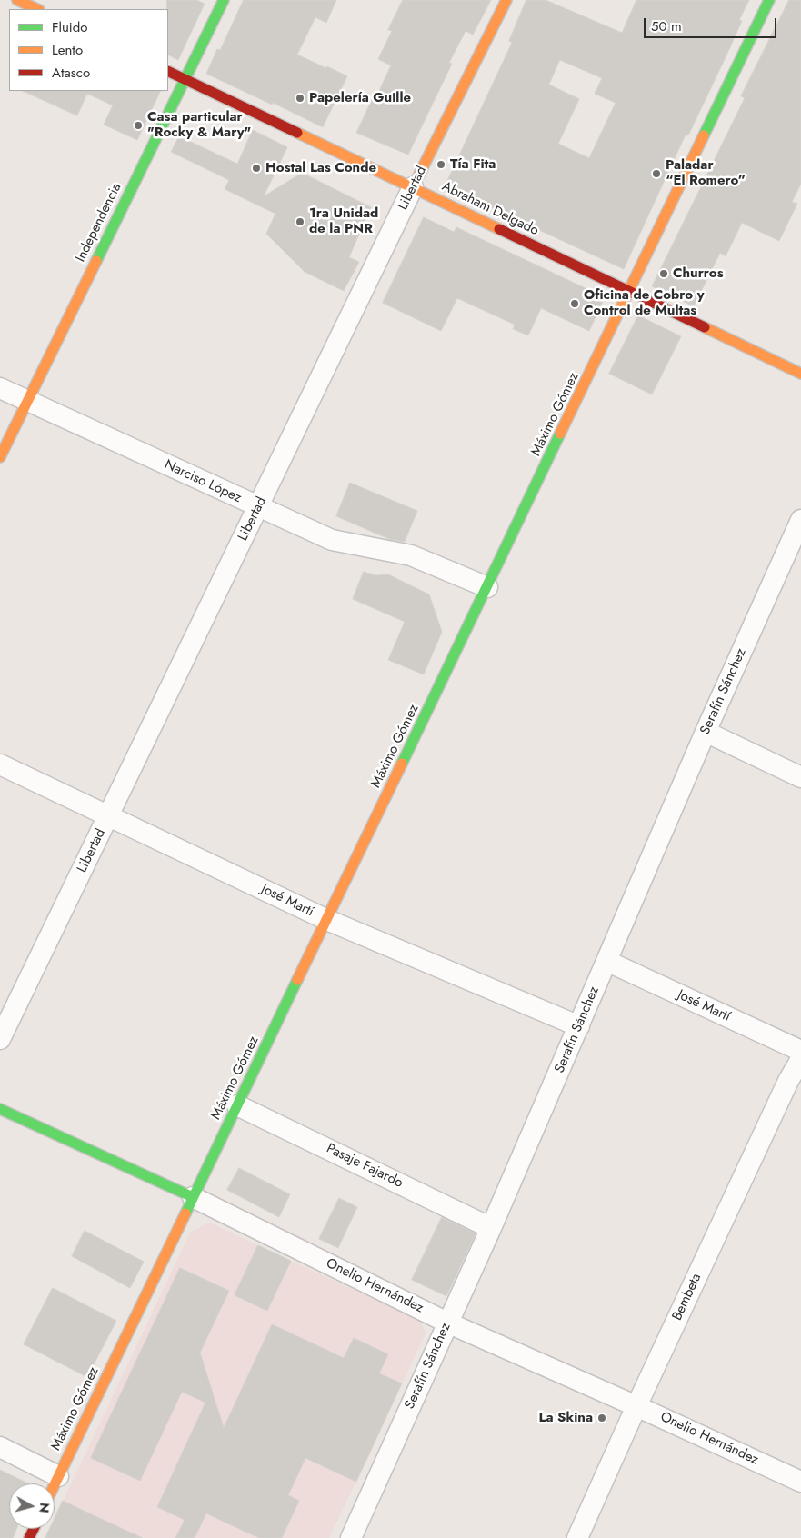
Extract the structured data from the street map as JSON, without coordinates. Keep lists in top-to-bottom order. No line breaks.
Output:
{"streets":{"main road":["Libertad","Abraham Delgado","Independencia","Máximo Gómez","Onelio Hernández"],"street":["Narciso López","Serafín Sánchez","José Martí","Pasaje Fajardo","Bembeta"]},"crossings":[["Libertad","Abraham Delgado"],["Libertad","Narciso López"],["Libertad","José Martí"],["Abraham Delgado","Independencia"],["Abraham Delgado","Máximo Gómez"],["Independencia","Narciso López"],["Máximo Gómez","Narciso López"],["Máximo Gómez","José Martí"],["Máximo Gómez","Pasaje Fajardo"],["Máximo Gómez","Onelio Hernández"],["Serafín Sánchez","José Martí"],["Serafín Sánchez","Pasaje Fajardo"],["Serafín Sánchez","Onelio Hernández"],["Onelio Hernández","Bembeta"]],"places":["Papelería Guille","Casa particular \"Rocky & Mary\"","Tía Fita","Hostal Las Conde","Paladar “El Romero”","1ra Unidad de la PNR","Churros","Oficina de Cobro y Control de Multas","La Skina"],"legend":["Fluido","Lento","Atasco"],"scale_bar":"50 m","north":"right"}
